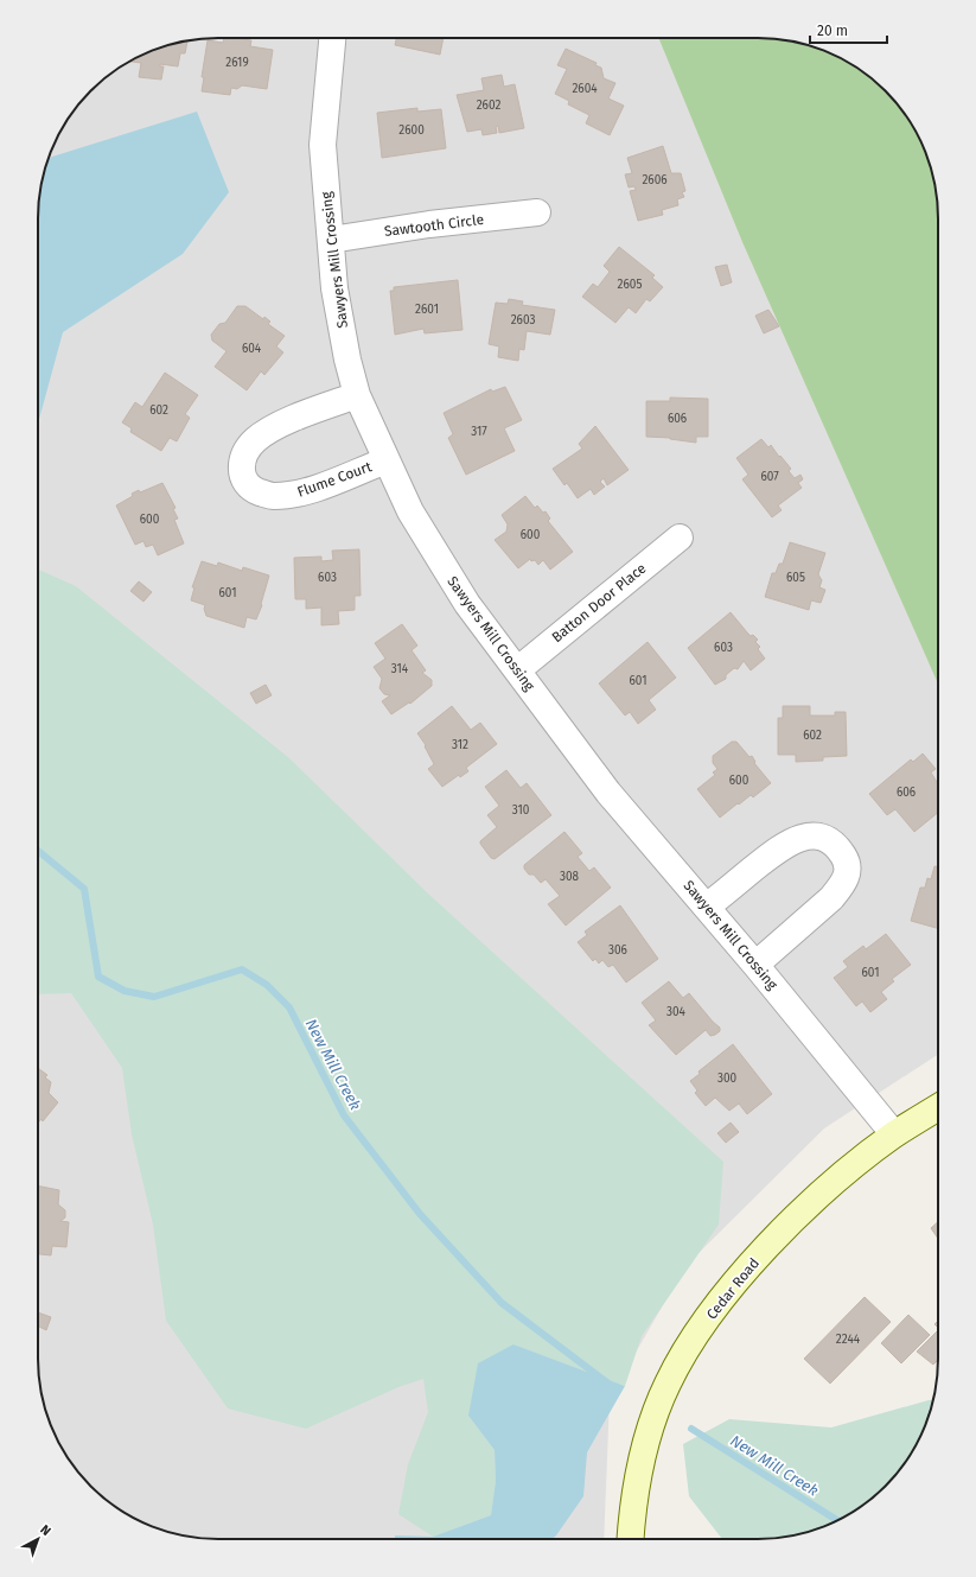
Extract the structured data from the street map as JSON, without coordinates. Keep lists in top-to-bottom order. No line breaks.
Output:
{"streets":{"street":["Sawtooth Circle","Sawyers Mill Crossing","Flume Court","Batton Door Place","Cedar Road"]},"crossings":[["Sawtooth Circle","Sawyers Mill Crossing"],["Sawyers Mill Crossing","Flume Court"],["Sawyers Mill Crossing","Batton Door Place"],["Sawyers Mill Crossing","Cedar Road"]],"water":["New Mill Creek"],"house_numbers":["2619","2604","2602","2600","2606","2605","2601","2603","604","602","606","317","607","600","600","603","605","601","603","314","601","602","312","600","606","310","308","306","601","304","300","2244"],"scale_bar":"20 m","north":"top right"}
